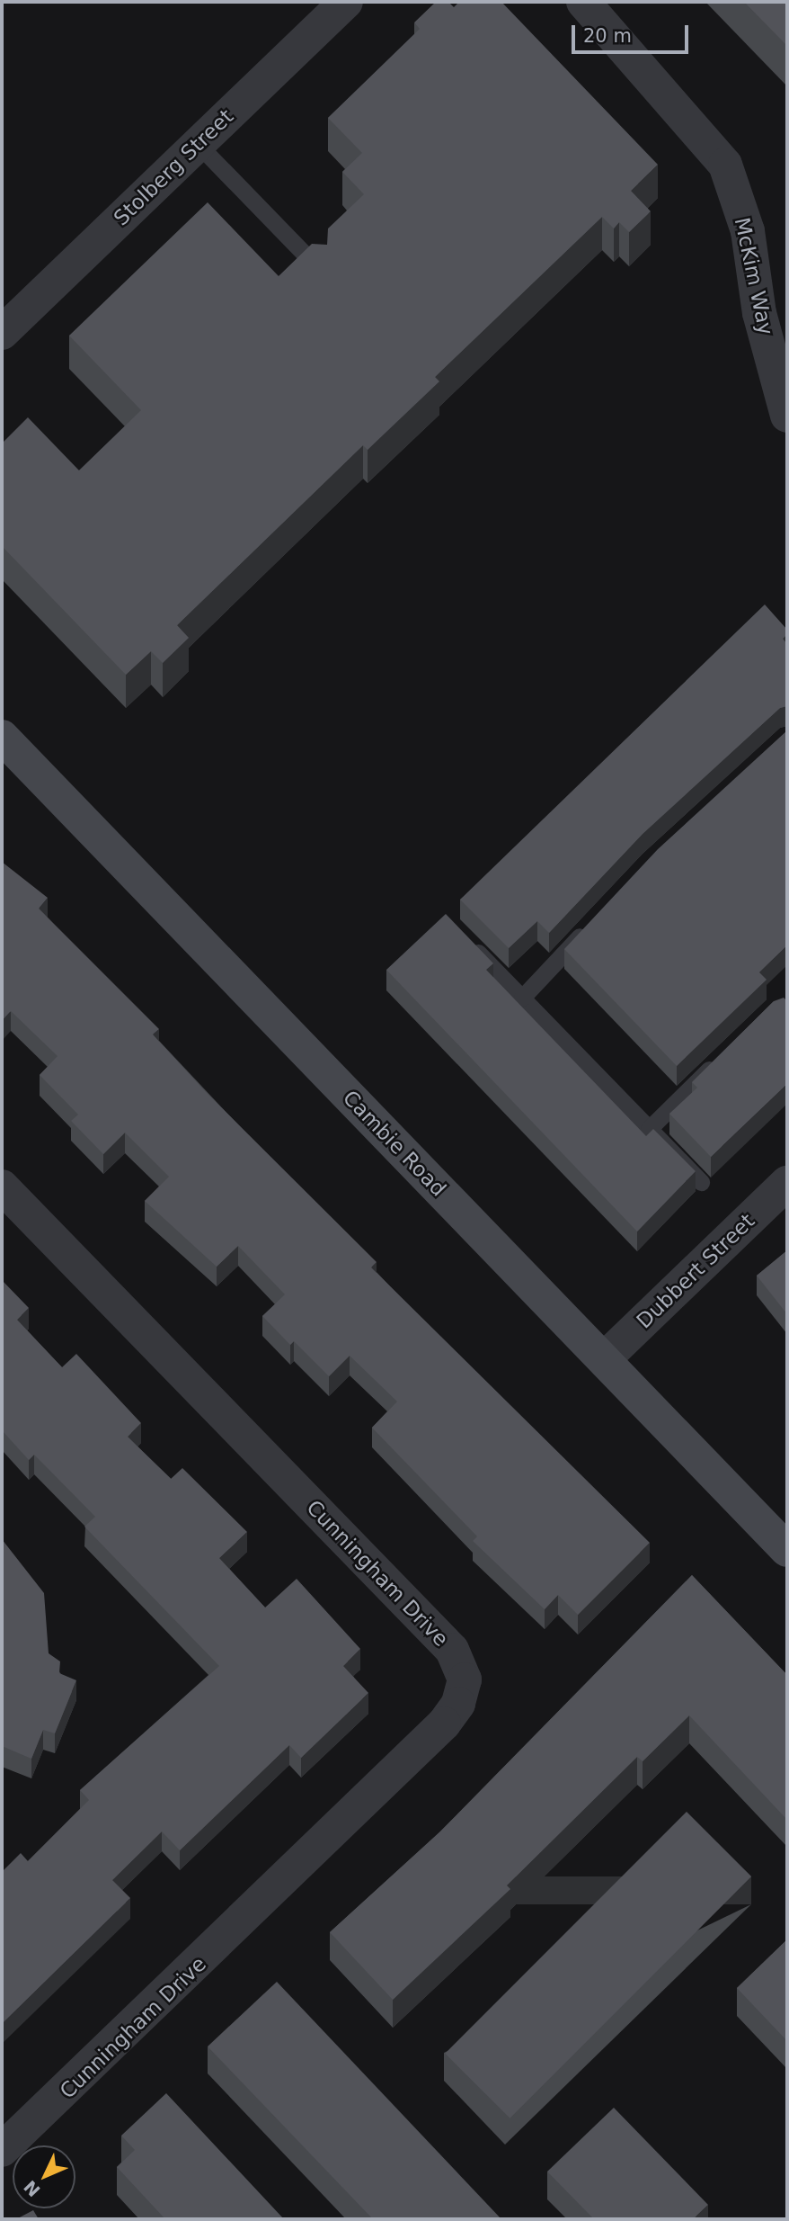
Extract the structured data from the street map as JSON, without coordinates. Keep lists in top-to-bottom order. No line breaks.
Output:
{"streets":{"main road":["Cambie Road"],"street":["Stolberg Street","McKim Way","Dubbert Street","Cunningham Drive"]},"crossings":[["Cambie Road","Dubbert Street"]],"scale_bar":"20 m","north":"bottom left"}
